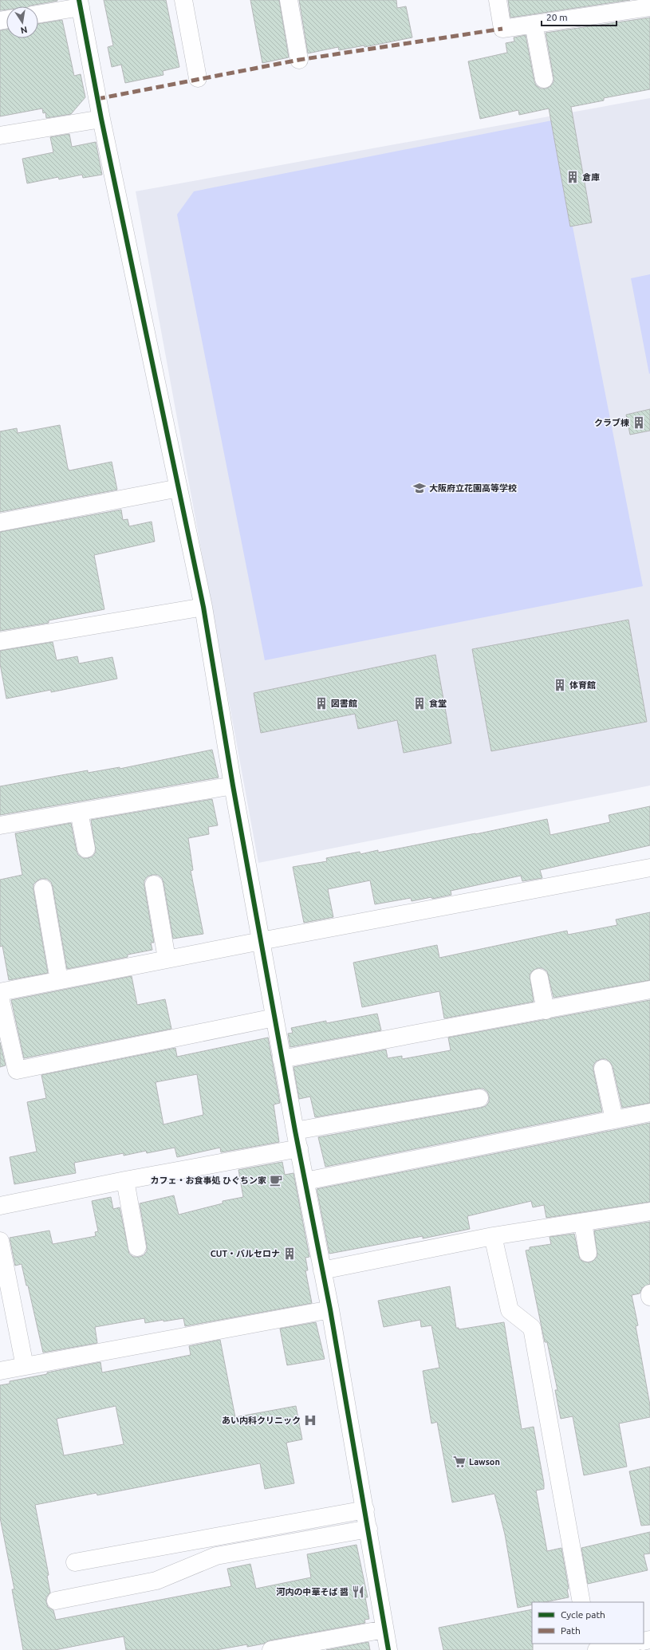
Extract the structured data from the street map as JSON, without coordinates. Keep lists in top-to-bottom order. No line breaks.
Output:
{"places":{"building":["倉庫","クラブ棟","体育館","図書館","食堂","CUT・バルセロナ"],"school or university":["大阪府立花園高等学校"],"cafe":["カフェ・お食事処 ひぐちン家"],"hospital":["あい内科クリニック"],"supermarket":["Lawson"],"restaurant":["河内の中華そば 醤"]},"legend":["Cycle path","Path"],"scale_bar":"20 m","north":"bottom"}
